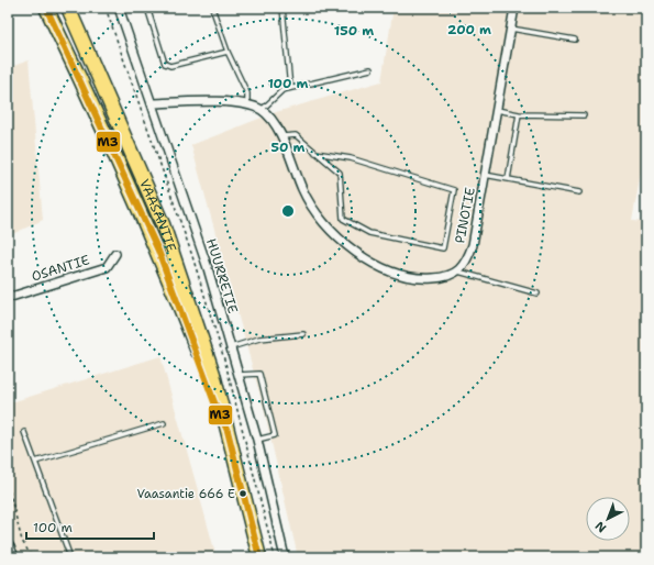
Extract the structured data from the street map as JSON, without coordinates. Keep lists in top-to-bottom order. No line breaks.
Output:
{"streets":{"highway":["VAASANTIE"],"street":["PINOTIE","OSANTIE","HUURRETIE"]},"places":["Vaasantie 666 E"],"lines":["transit line M3"],"scale_bar":"100 m","north":"bottom left","rings":["200 m","150 m","100 m","50 m"]}
